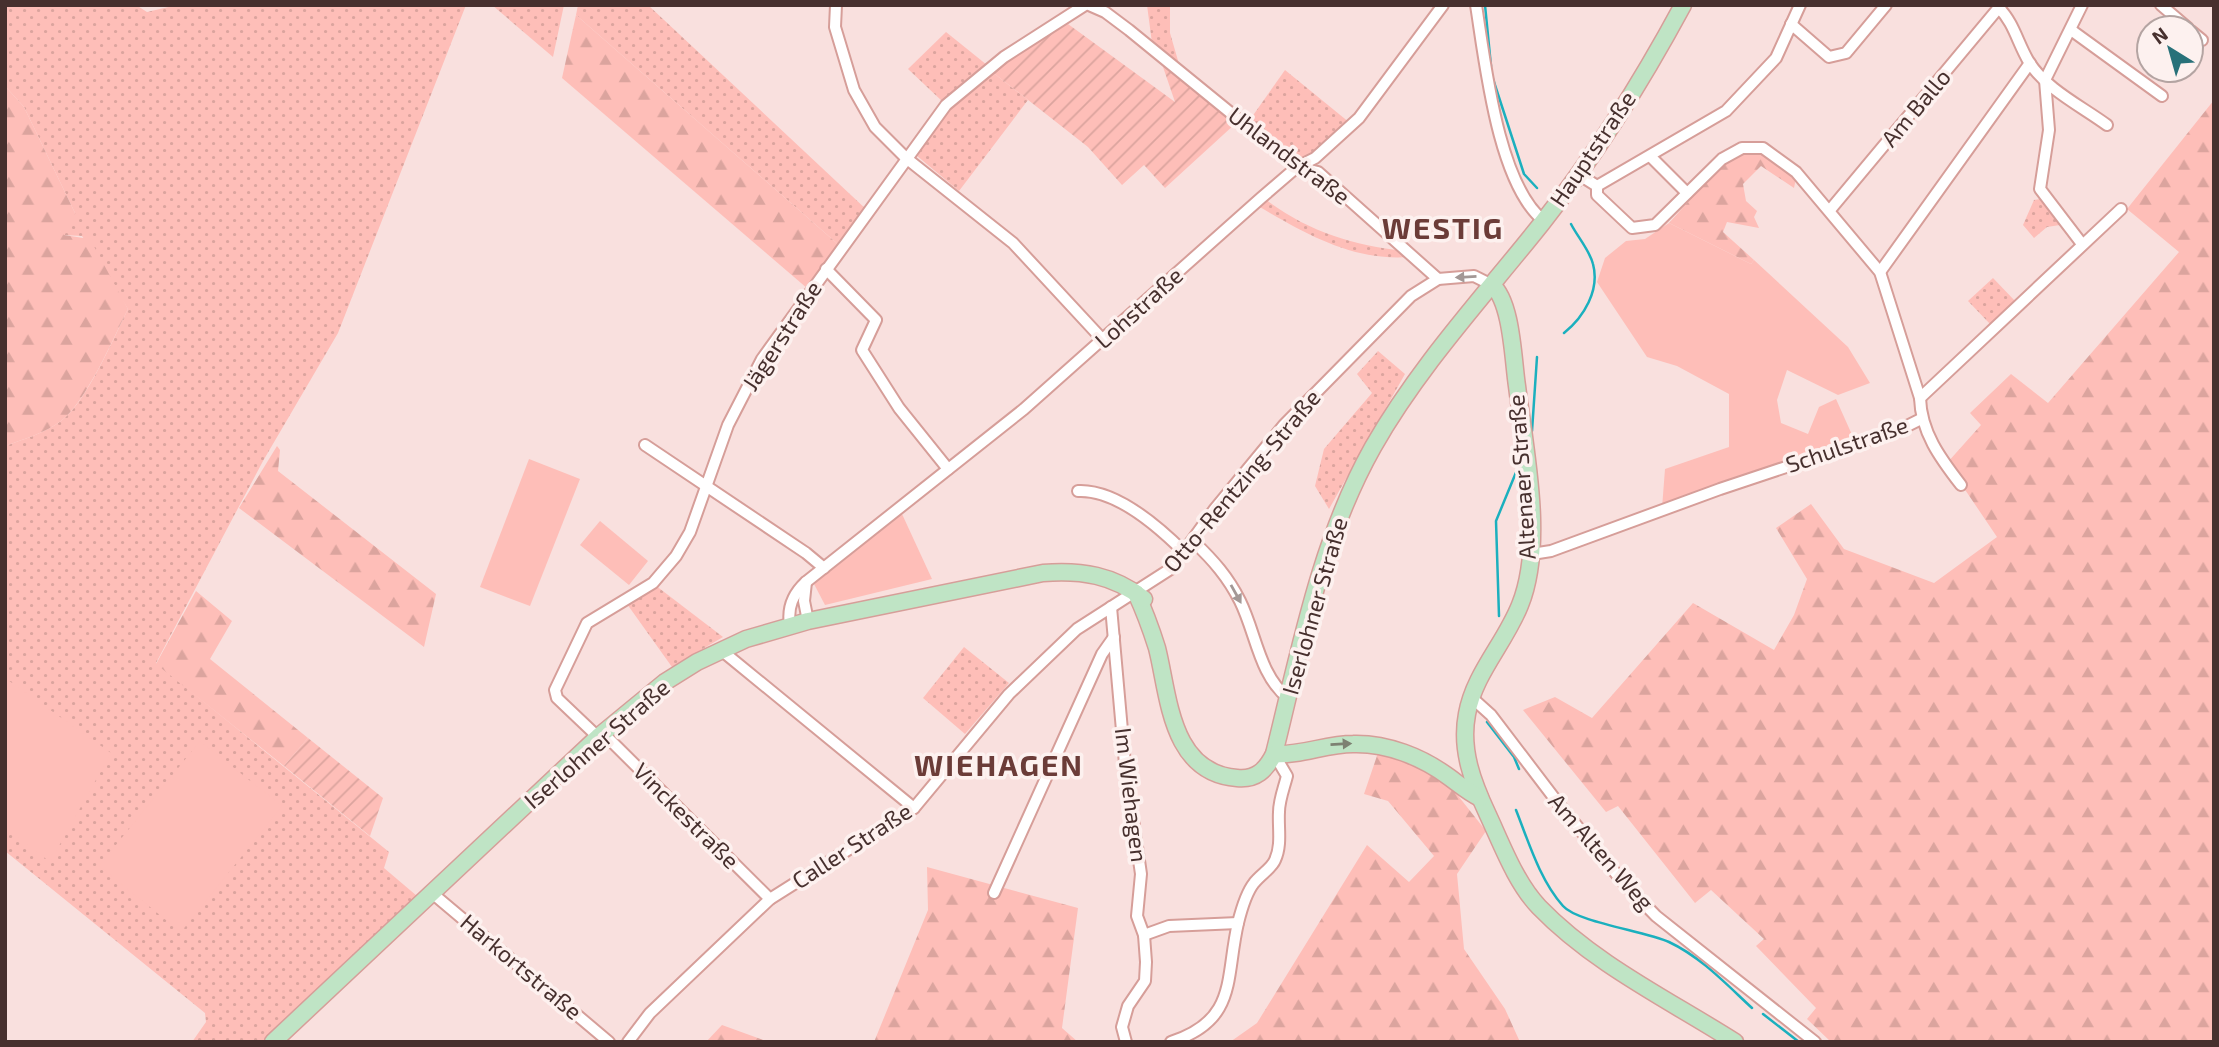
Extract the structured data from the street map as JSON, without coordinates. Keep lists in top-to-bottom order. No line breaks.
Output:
{"streets":{"main road":["Hauptstraße","Altenaer Straße","Iserlohner Straße"],"street":["Am Ballo","Uhlandstraße","Lohstraße","Jägerstraße","Schulstraße","Otto-Rentzing-Straße","Im Wiehagen","Vinckestraße","Caller Straße","Am Alten Weg","Harkortstraße"]},"crossings":[["Hauptstraße","Altenaer Straße"],["Hauptstraße","Iserlohner Straße"],["Uhlandstraße","Lohstraße"],["Uhlandstraße","Jägerstraße"],["Uhlandstraße","Otto-Rentzing-Straße"],["Lohstraße","Iserlohner Straße"],["Jägerstraße","Iserlohner Straße"],["Jägerstraße","Vinckestraße"],["Schulstraße","Altenaer Straße"],["Altenaer Straße","Iserlohner Straße"],["Altenaer Straße","Am Alten Weg"],["Otto-Rentzing-Straße","Iserlohner Straße"],["Otto-Rentzing-Straße","Caller Straße"],["Iserlohner Straße","Vinckestraße"],["Iserlohner Straße","Caller Straße"],["Iserlohner Straße","Harkortstraße"],["Im Wiehagen","Caller Straße"],["Vinckestraße","Caller Straße"]],"districts":["WESTIG","WIEHAGEN"],"north":"top left"}
